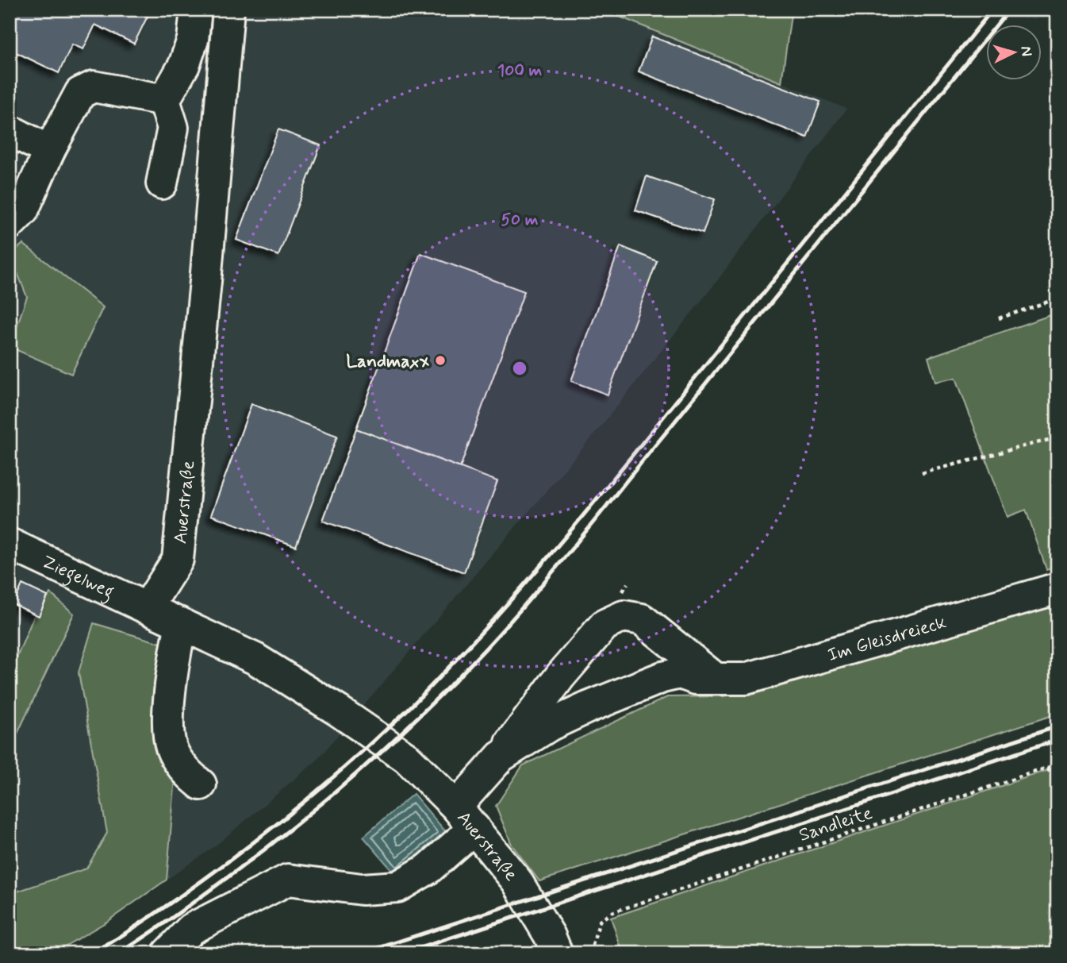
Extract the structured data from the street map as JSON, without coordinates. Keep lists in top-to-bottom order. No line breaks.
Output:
{"streets":{"street":["Auerstraße","Ziegelweg","Im Gleisdreieck"],"path":["Sandleite"]},"crossings":[["Auerstraße","Ziegelweg"],["Auerstraße","Im Gleisdreieck"]],"places":["Landmaxx"],"north":"right","rings":["100 m","50 m"]}
